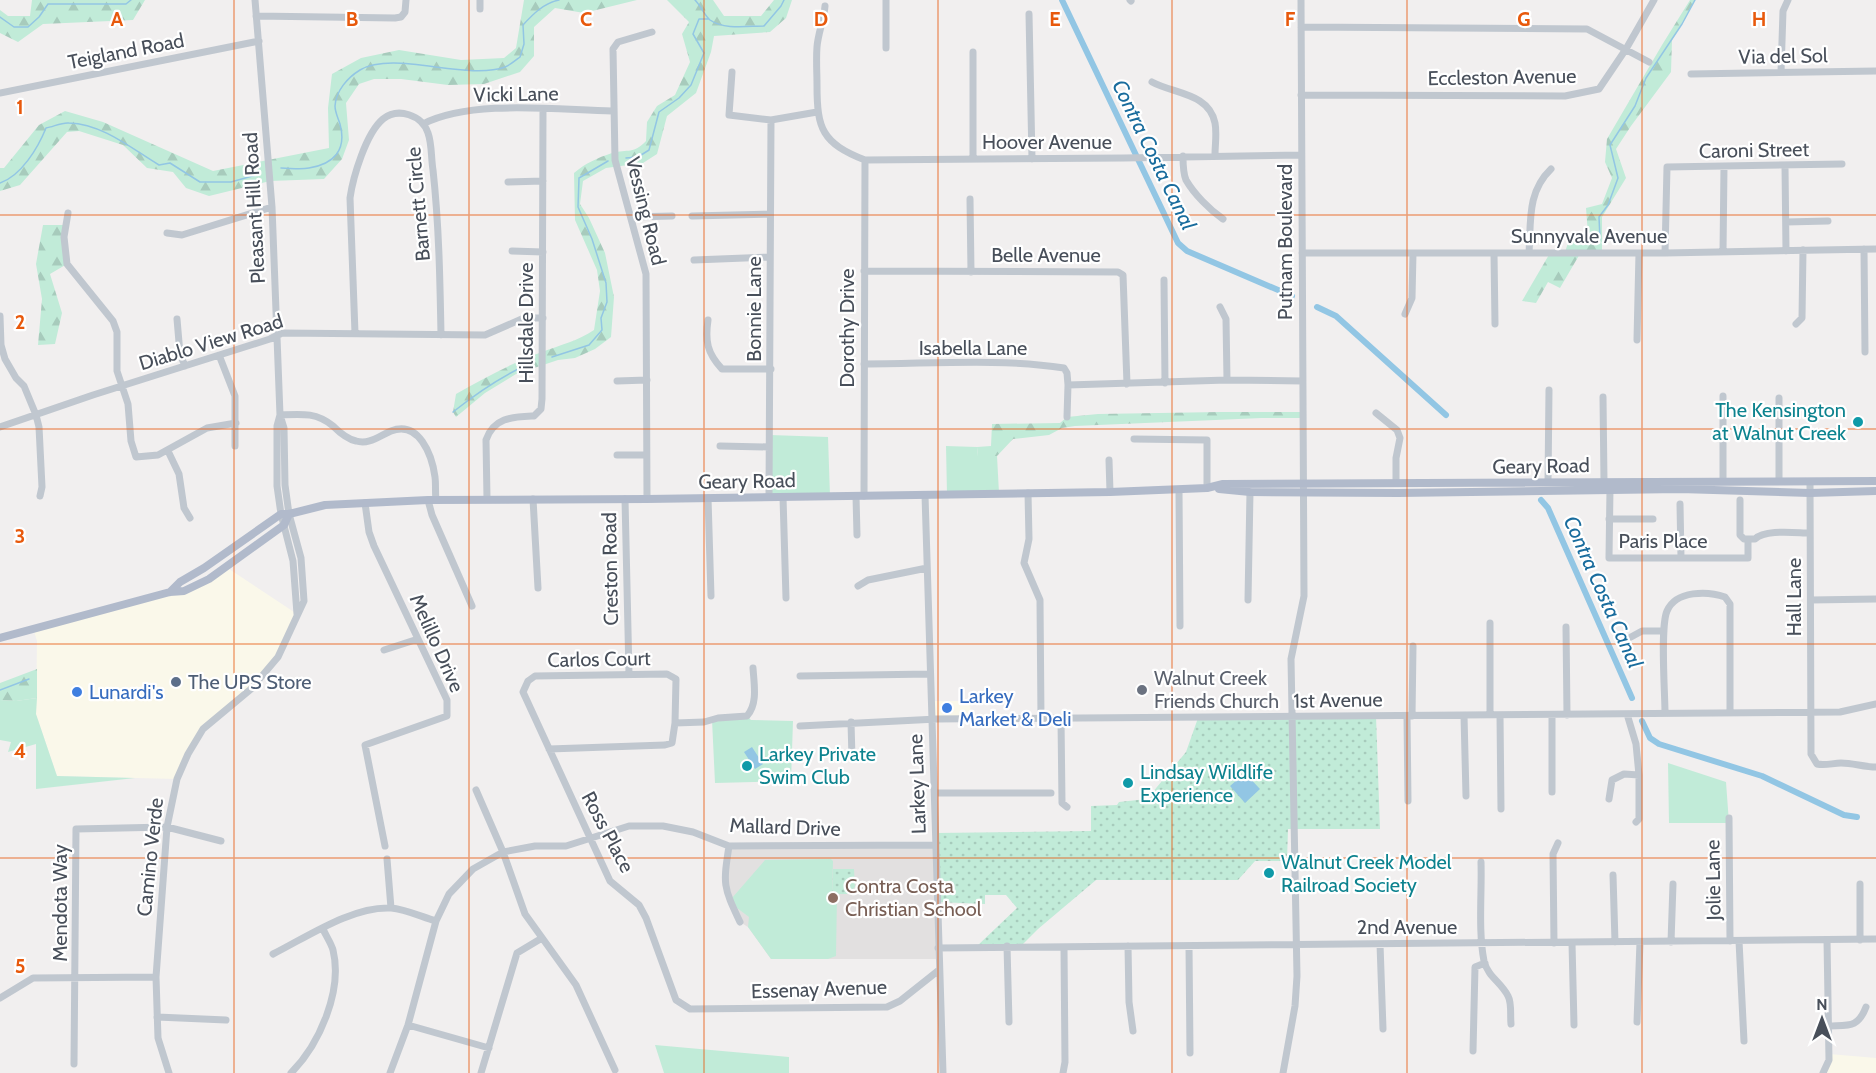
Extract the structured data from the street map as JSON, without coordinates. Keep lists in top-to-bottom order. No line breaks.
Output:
{"streets":{"main road":["Geary Road"],"street":["Teigland Road","Via del Sol","Eccleston Avenue","Vicki Lane","Hoover Avenue","Caroni Street","Barnett Circle","Pleasant Hill Road","Vessing Road","Sunnyvale Avenue","Putnam Boulevard","Belle Avenue","Bonnie Lane","Hillsdale Drive","Dorothy Drive","Diablo View Road","Isabella Lane","Paris Place","Creston Road","Hall Lane","Melillo Drive","Carlos Court","1st Avenue","Larkey Lane","Mallard Drive","Ross Place","Camino Verde","Jolie Lane","Mendota Way","2nd Avenue","Essenay Avenue"]},"crossings":[["Teigland Road","Pleasant Hill Road"],["Eccleston Avenue","Putnam Boulevard"],["Vicki Lane","Barnett Circle"],["Vicki Lane","Vessing Road"],["Vicki Lane","Hillsdale Drive"],["Hoover Avenue","Putnam Boulevard"],["Hoover Avenue","Dorothy Drive"],["Caroni Street","Sunnyvale Avenue"],["Barnett Circle","Diablo View Road"],["Pleasant Hill Road","Diablo View Road"],["Pleasant Hill Road","Geary Road"],["Pleasant Hill Road","Camino Verde"],["Vessing Road","Geary Road"],["Sunnyvale Avenue","Putnam Boulevard"],["Putnam Boulevard","Geary Road"],["Putnam Boulevard","1st Avenue"],["Putnam Boulevard","2nd Avenue"],["Belle Avenue","Dorothy Drive"],["Bonnie Lane","Geary Road"],["Hillsdale Drive","Diablo View Road"],["Hillsdale Drive","Geary Road"],["Dorothy Drive","Isabella Lane"],["Dorothy Drive","Geary Road"],["Geary Road","Paris Place"],["Geary Road","Creston Road"],["Geary Road","Hall Lane"],["Geary Road","Melillo Drive"],["Geary Road","Larkey Lane"],["Geary Road","Camino Verde"],["Creston Road","Carlos Court"],["Hall Lane","1st Avenue"],["Carlos Court","Ross Place"],["1st Avenue","Larkey Lane"],["Larkey Lane","Mallard Drive"],["Larkey Lane","2nd Avenue"],["Larkey Lane","Essenay Avenue"],["Mallard Drive","Ross Place"],["Ross Place","Essenay Avenue"],["Camino Verde","Mendota Way"],["Jolie Lane","2nd Avenue"]],"water":["Contra Costa Canal"],"places":["The Kensington at Walnut Creek","The UPS Store","Walnut Creek Friends Church","Lunardi's","Larkey Market & Deli","Larkey Private Swim Club","Lindsay Wildlife Experience","Walnut Creek Model Railroad Society","Contra Costa Christian School"],"north":"top","grid":{"columns":["A","B","C","D","E","F","G","H"],"rows":["1","2","3","4","5"]}}
